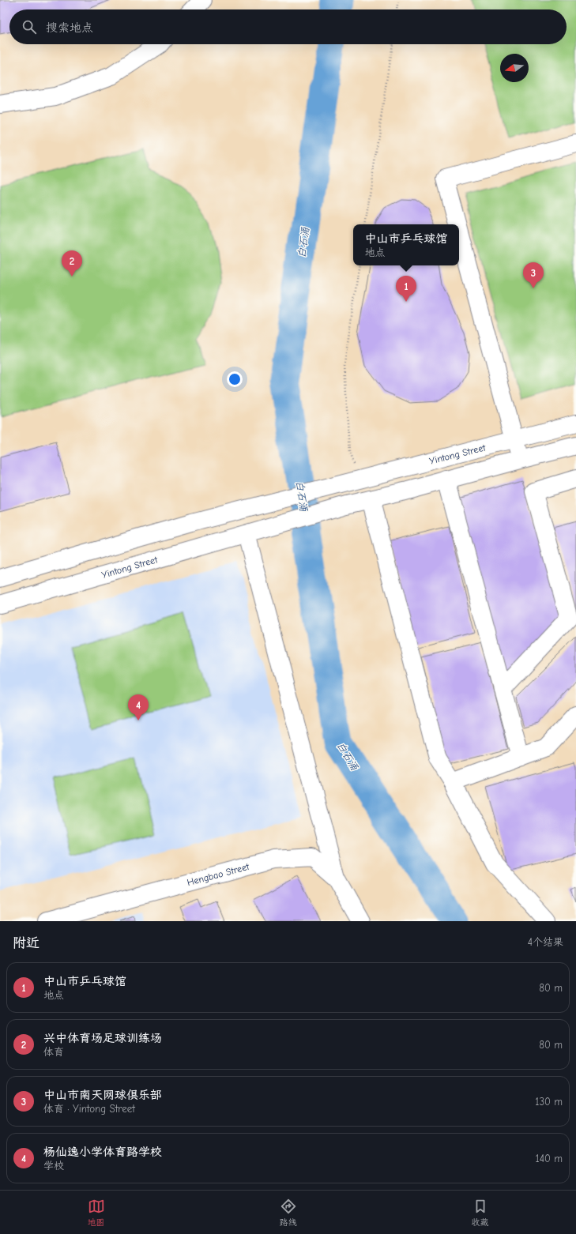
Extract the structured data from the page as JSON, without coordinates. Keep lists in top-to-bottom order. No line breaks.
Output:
{"streets":{"street":["Yintong Street","Hengbao Street"]},"water":["白石涌"],"north":"left","page":{"search":"搜索地点","popup":["中山市乒乓球馆","地点"],"pins":["2","3","1","4"],"heading":["附近","4个结果"],"list":[{"mark":"1","name":"中山市乒乓球馆","note":"地点","value":"80 m"},{"mark":"2","name":"兴中体育场足球训练场","note":"体育","value":"80 m"},{"mark":"3","name":"中山市南天网球俱乐部","note":"体育 · Yintong Street","value":"130 m"},{"mark":"4","name":"杨仙逸小学体育路学校","note":"学校","value":"140 m"}],"nav":["地图","路线","收藏"]}}
